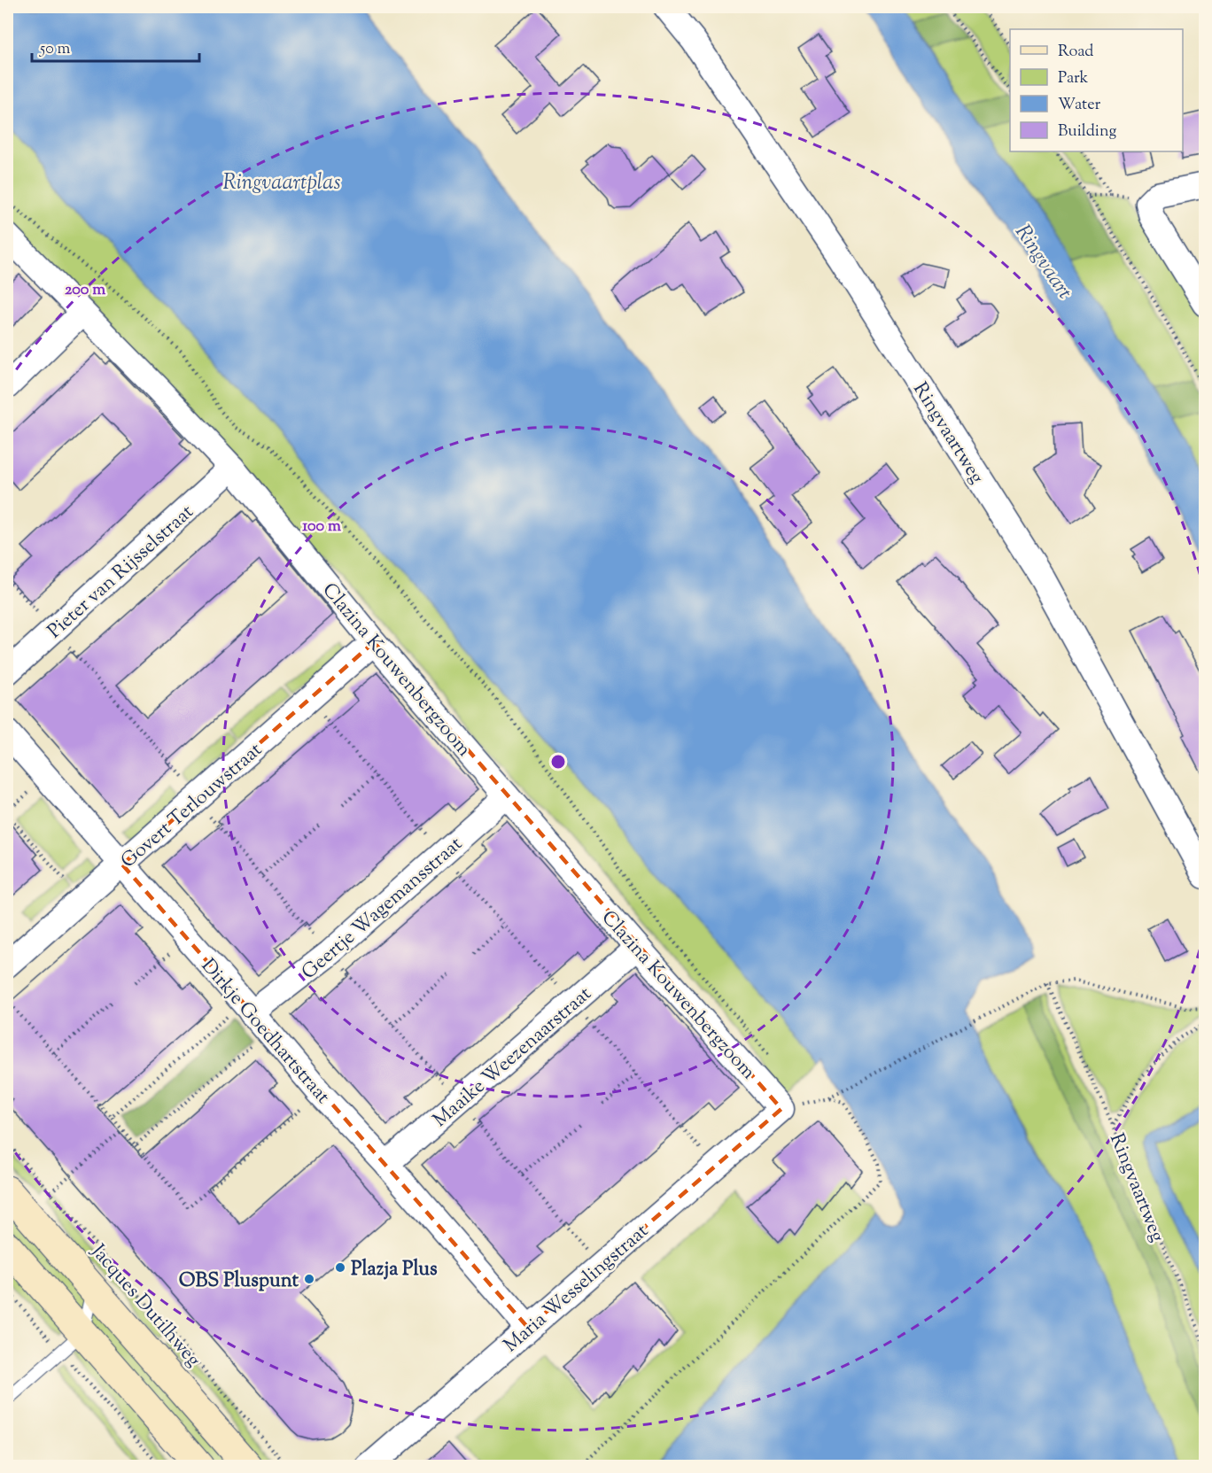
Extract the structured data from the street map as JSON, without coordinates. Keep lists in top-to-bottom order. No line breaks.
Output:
{"streets":{"main road":["Jacques Dutilhweg"],"street":["Ringvaartweg","Pieter van Rijsselstraat","Clazina Kouwenbergzoom","Govert Terlouwstraat","Geertje Wagemansstraat","Dirkje Goedhartstraat","Maaike Weezenaarstraat","Maria Wesselingstraat"]},"crossings":[["Pieter van Rijsselstraat","Clazina Kouwenbergzoom"],["Clazina Kouwenbergzoom","Govert Terlouwstraat"],["Clazina Kouwenbergzoom","Geertje Wagemansstraat"],["Clazina Kouwenbergzoom","Maaike Weezenaarstraat"],["Clazina Kouwenbergzoom","Maria Wesselingstraat"],["Govert Terlouwstraat","Dirkje Goedhartstraat"],["Geertje Wagemansstraat","Dirkje Goedhartstraat"],["Dirkje Goedhartstraat","Maaike Weezenaarstraat"],["Dirkje Goedhartstraat","Maria Wesselingstraat"]],"water":["Ringvaartplas","Ringvaart"],"places":["Plazja Plus","OBS Pluspunt"],"legend":["Road","Park","Water","Building"],"scale_bar":"50 m","rings":["200 m","100 m"]}
